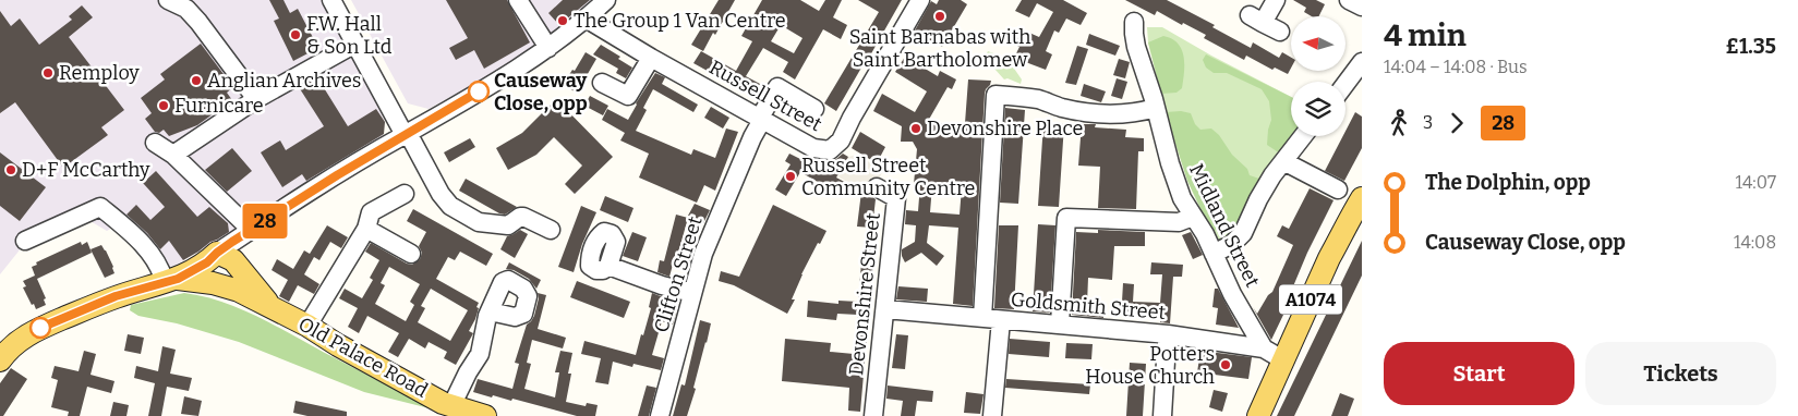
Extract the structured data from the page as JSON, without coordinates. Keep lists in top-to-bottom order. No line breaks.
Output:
{"streets":{"main road":["A1074","Old Palace Road"],"street":["Russell Street","Midland Street","Clifton Street","Devonshire Street","Goldsmith Street"]},"crossings":[["Russell Street","Clifton Street"],["Midland Street","A1074"],["Midland Street","Goldsmith Street"],["Devonshire Street","Goldsmith Street"],["A1074","Goldsmith Street"]],"places":["Saint Barnabas with Saint Bartholomew","The Group 1 Van Centre","F.W. Hall & Son Ltd","Remploy","Anglian Archives","Causeway Close, opp","Furnicare","Devonshire Place","D+F McCarthy","Russell Street Community Centre","Potters House Church"],"lines":["bus line 28"],"north":"left","page":{"on_map":"28","heading":["4 min","14:04 – 14:08 · Bus","£1.35"],"legs":["3","28"],"list":[{"name":"The Dolphin, opp","value":"14:07"},{"name":"Causeway Close, opp","value":"14:08"}],"buttons":["Start","Tickets"]}}
